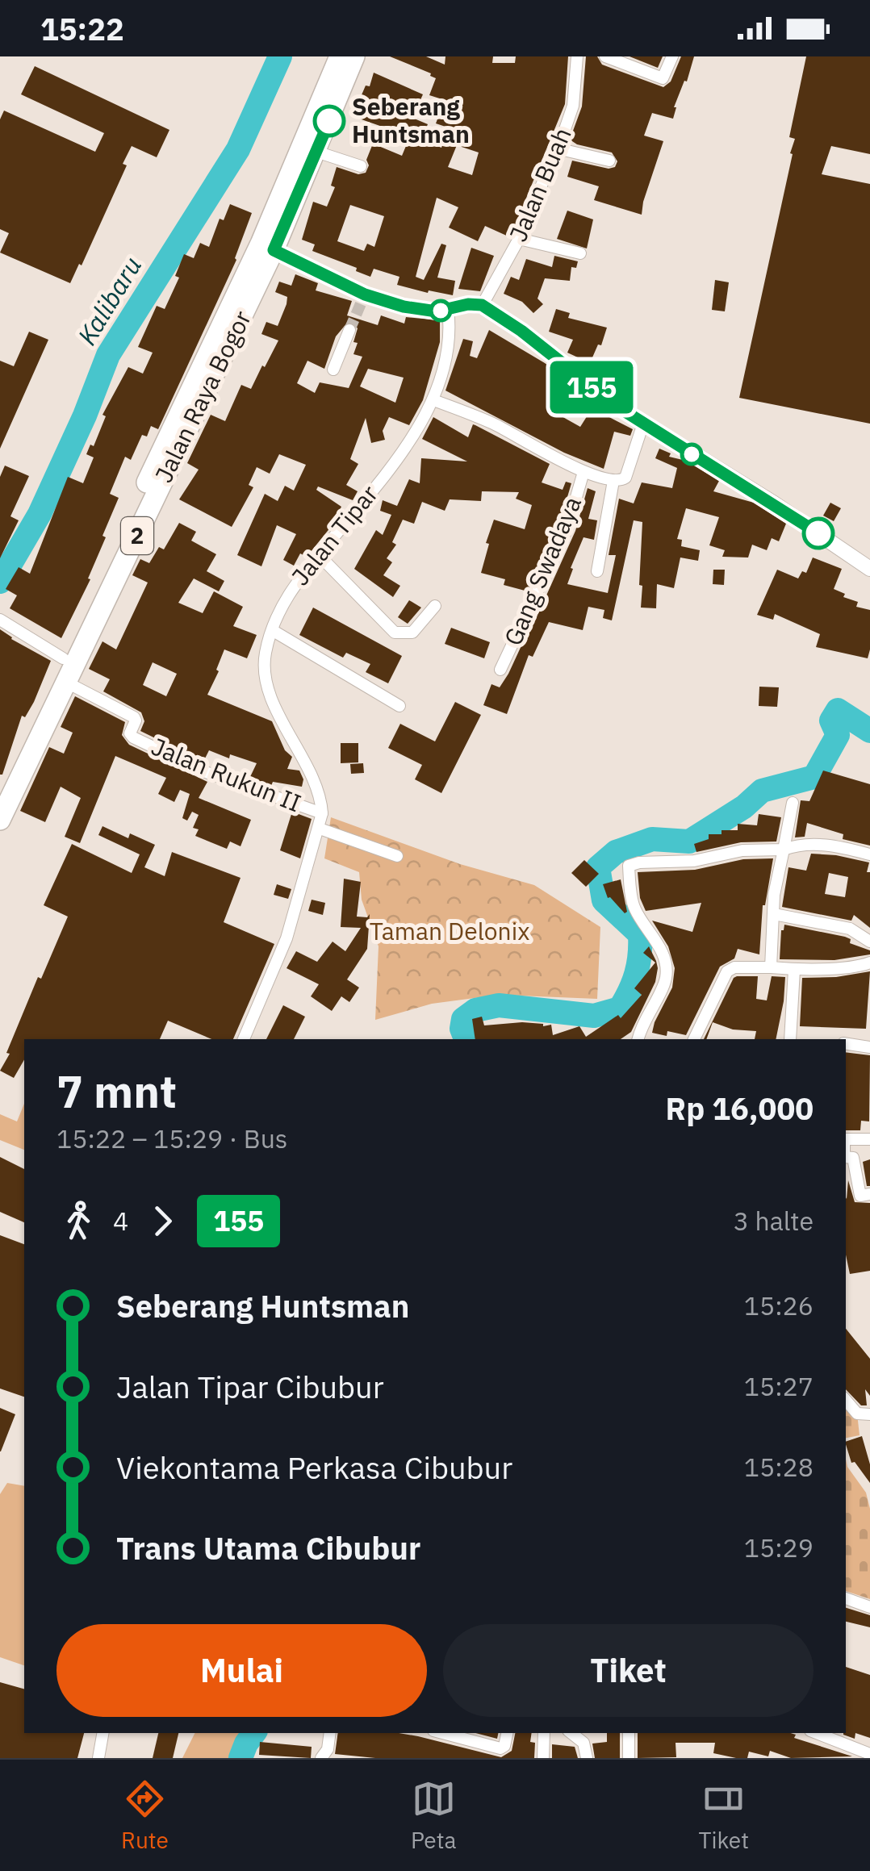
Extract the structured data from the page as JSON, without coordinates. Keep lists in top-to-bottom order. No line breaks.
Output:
{"streets":{"highway":["Jalan Raya Bogor","2"],"street":["Jalan Buah","Jalan Tipar","Gang Swadaya","Jalan Rukun II"]},"crossings":[["Jalan Raya Bogor","Jalan Rukun II"],["Jalan Tipar","Jalan Rukun II"]],"water":["Kalibaru"],"parks":["Taman Delonix"],"places":["Seberang Huntsman"],"lines":["bus line 155"],"page":{"status":"15:22","on_map":"155","heading":["7 mnt","15:22 – 15:29 · Bus","Rp 16,000"],"legs":["4","155","3 halte"],"list":[{"name":"Seberang Huntsman","value":"15:26"},{"name":"Jalan Tipar Cibubur","value":"15:27"},{"name":"Viekontama Perkasa Cibubur","value":"15:28"},{"name":"Trans Utama Cibubur","value":"15:29"}],"buttons":["Mulai","Tiket"],"tabs":["Rute","Peta","Tiket"]}}
